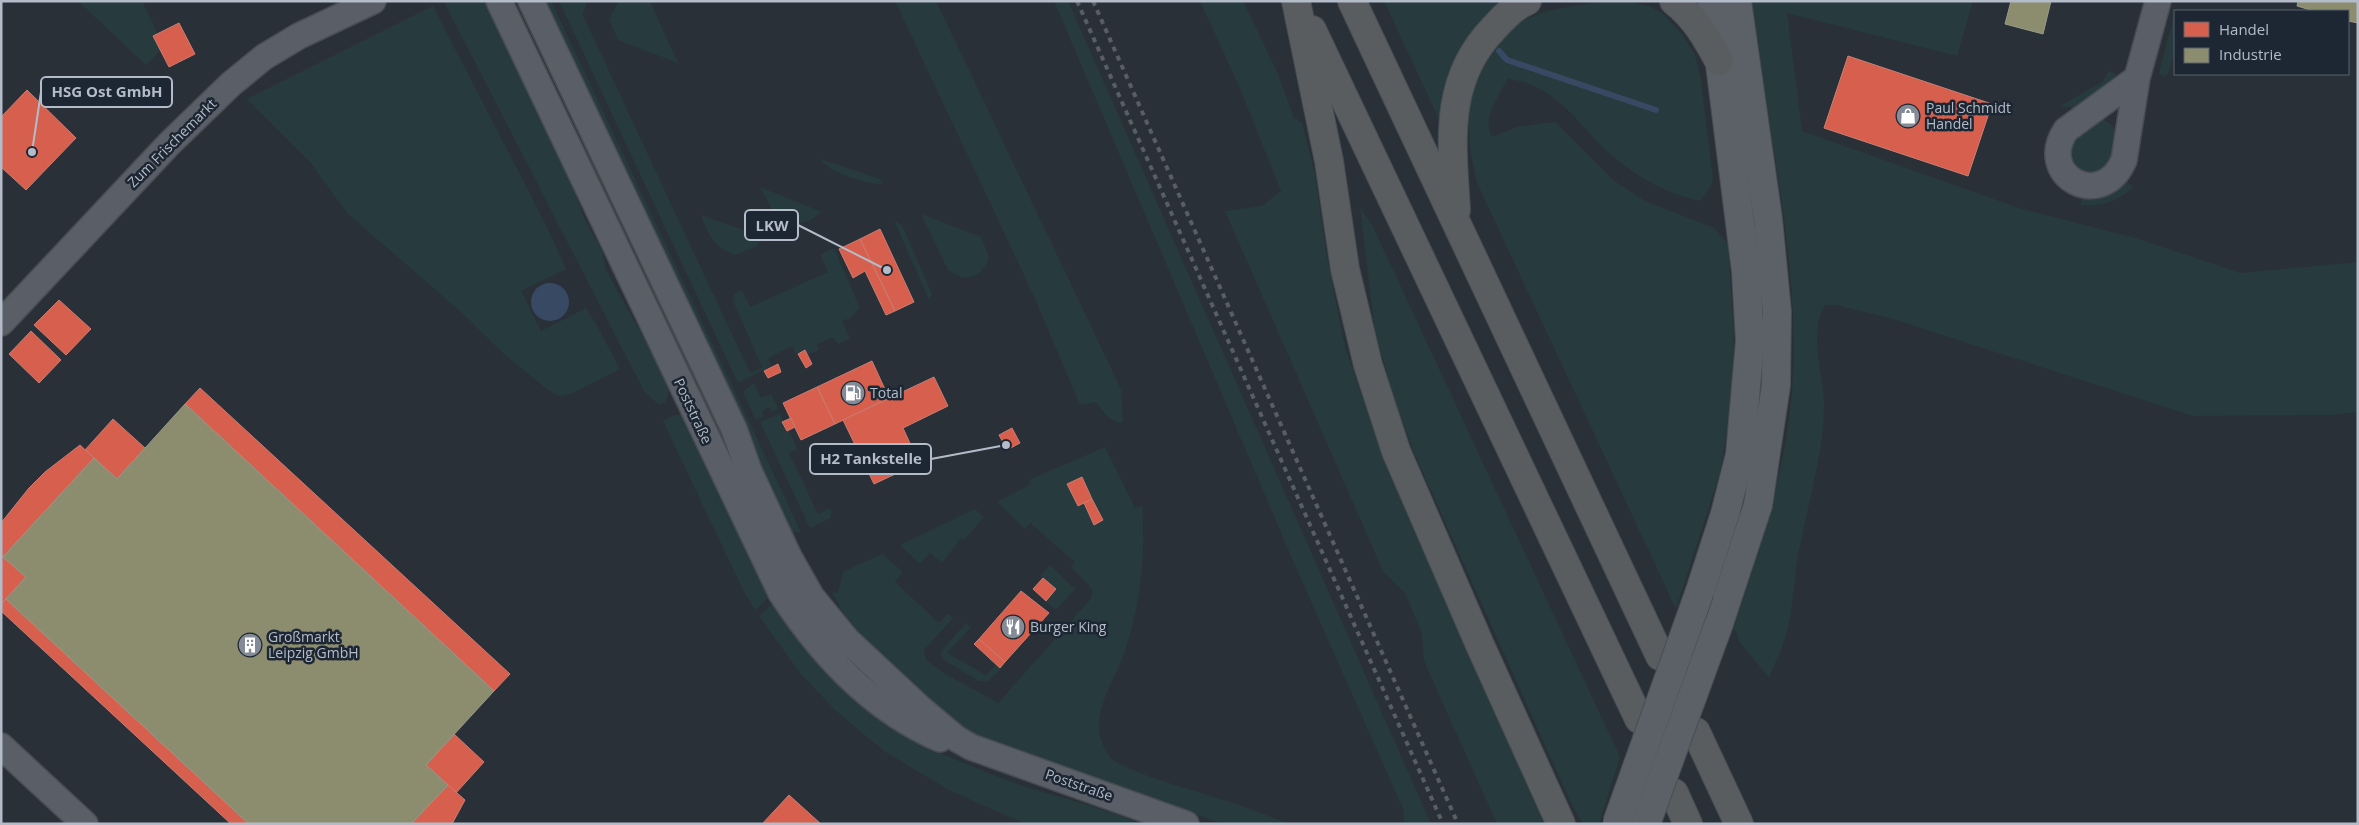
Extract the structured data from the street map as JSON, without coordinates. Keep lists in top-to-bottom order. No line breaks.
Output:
{"streets":{"street":["Zum Frischemarkt","Poststraße"]},"places":{"shop":["Paul Schmidt Handel"],"other":["HSG Ost GmbH","LKW","H2 Tankstelle"],"fuel station":["Total"],"restaurant":["Burger King"],"building":["Großmarkt Leipzig GmbH"]},"legend":["Handel","Industrie"]}
